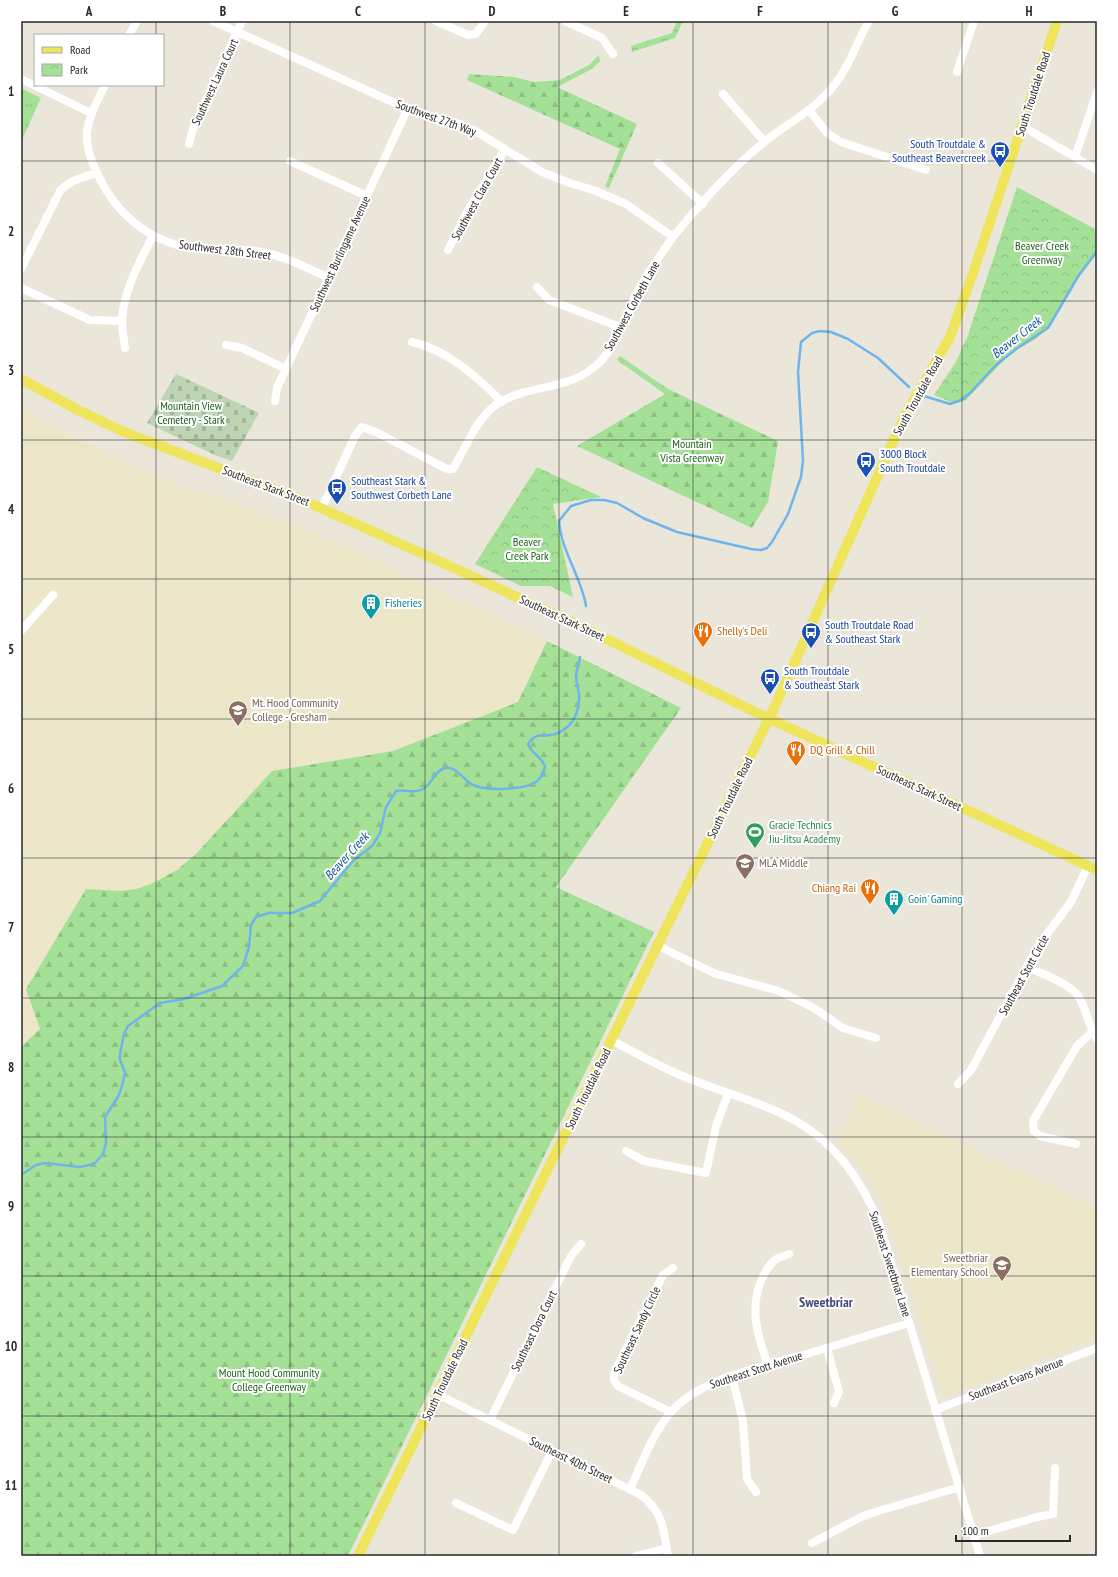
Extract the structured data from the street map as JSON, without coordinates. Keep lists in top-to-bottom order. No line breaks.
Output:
{"streets":{"main road":["South Troutdale Road","Southeast Stark Street"],"street":["Southwest Laura Court","Southwest 27th Way","Southwest Clara Court","Southwest 28th Street","Southwest Burlingame Avenue","Southwest Corbeth Lane","Southeast Stott Circle","Southeast Sweetbriar Lane","Southeast Sandy Circle","Southeast Dora Court","Southeast Stott Avenue","Southeast Evans Avenue","Southeast 40th Street"]},"crossings":[["Southwest Laura Court","Southwest 27th Way"],["South Troutdale Road","Southeast Stark Street"],["South Troutdale Road","Southeast Sweetbriar Lane"],["South Troutdale Road","Southeast 40th Street"],["Southwest 27th Way","Southwest Clara Court"],["Southwest 27th Way","Southwest Burlingame Avenue"],["Southwest 27th Way","Southwest Corbeth Lane"],["Southwest 28th Street","Southwest Burlingame Avenue"],["Southwest Corbeth Lane","Southeast Stark Street"],["Southeast Stark Street","Southeast Stott Circle"],["Southeast Sweetbriar Lane","Southeast Stott Avenue"],["Southeast Sweetbriar Lane","Southeast Evans Avenue"],["Southeast Sandy Circle","Southeast Stott Avenue"],["Southeast Dora Court","Southeast 40th Street"],["Southeast Stott Avenue","Southeast 40th Street"]],"districts":["Sweetbriar"],"water":["Beaver Creek"],"parks":["Beaver Creek Greenway","Mountain View Cemetery - Stark","Mountain Vista Greenway","Beaver Creek Park","Mount Hood Community College Greenway"],"places":{"bus stop":["South Troutdale & Southeast Beavercreek","3000 Block South Troutdale","Southeast Stark & Southwest Corbeth Lane","South Troutdale Road & Southeast Stark","South Troutdale & Southeast Stark"],"building":["Fisheries","Goin' Gaming"],"restaurant":["Shelly's Deli","DQ Grill & Chill","Chiang Rai"],"school or university":["Mt. Hood Community College - Gresham","MLA Middle","Sweetbriar Elementary School"],"sports":["Gracie Technics Jiu-Jitsu Academy"]},"legend":["Road","Park"],"scale_bar":"100 m","grid":{"columns":["A","B","C","D","E","F","G","H"],"rows":["1","2","3","4","5","6","7","8","9","10","11"]}}
